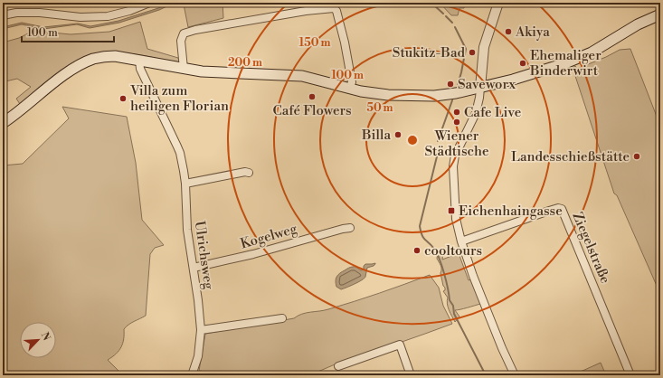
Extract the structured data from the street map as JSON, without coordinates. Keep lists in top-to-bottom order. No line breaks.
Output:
{"streets":{"street":["Kogelweg","Ziegelstraße","Ulrichsweg"]},"crossings":[["Kogelweg","Ulrichsweg"]],"places":{"other":["Akiya","Stukitz-Bad","Ehemaliger Binderwirt","Saveworx","Café Flowers","Villa zum heiligen Florian","Cafe Live","Wiener Städtische","Billa","Landesschießstätte","cooltours"],"transit":["Eichenhaingasse"]},"scale_bar":"100 m","north":"top right","rings":["150 m","200 m","100 m","50 m"]}
